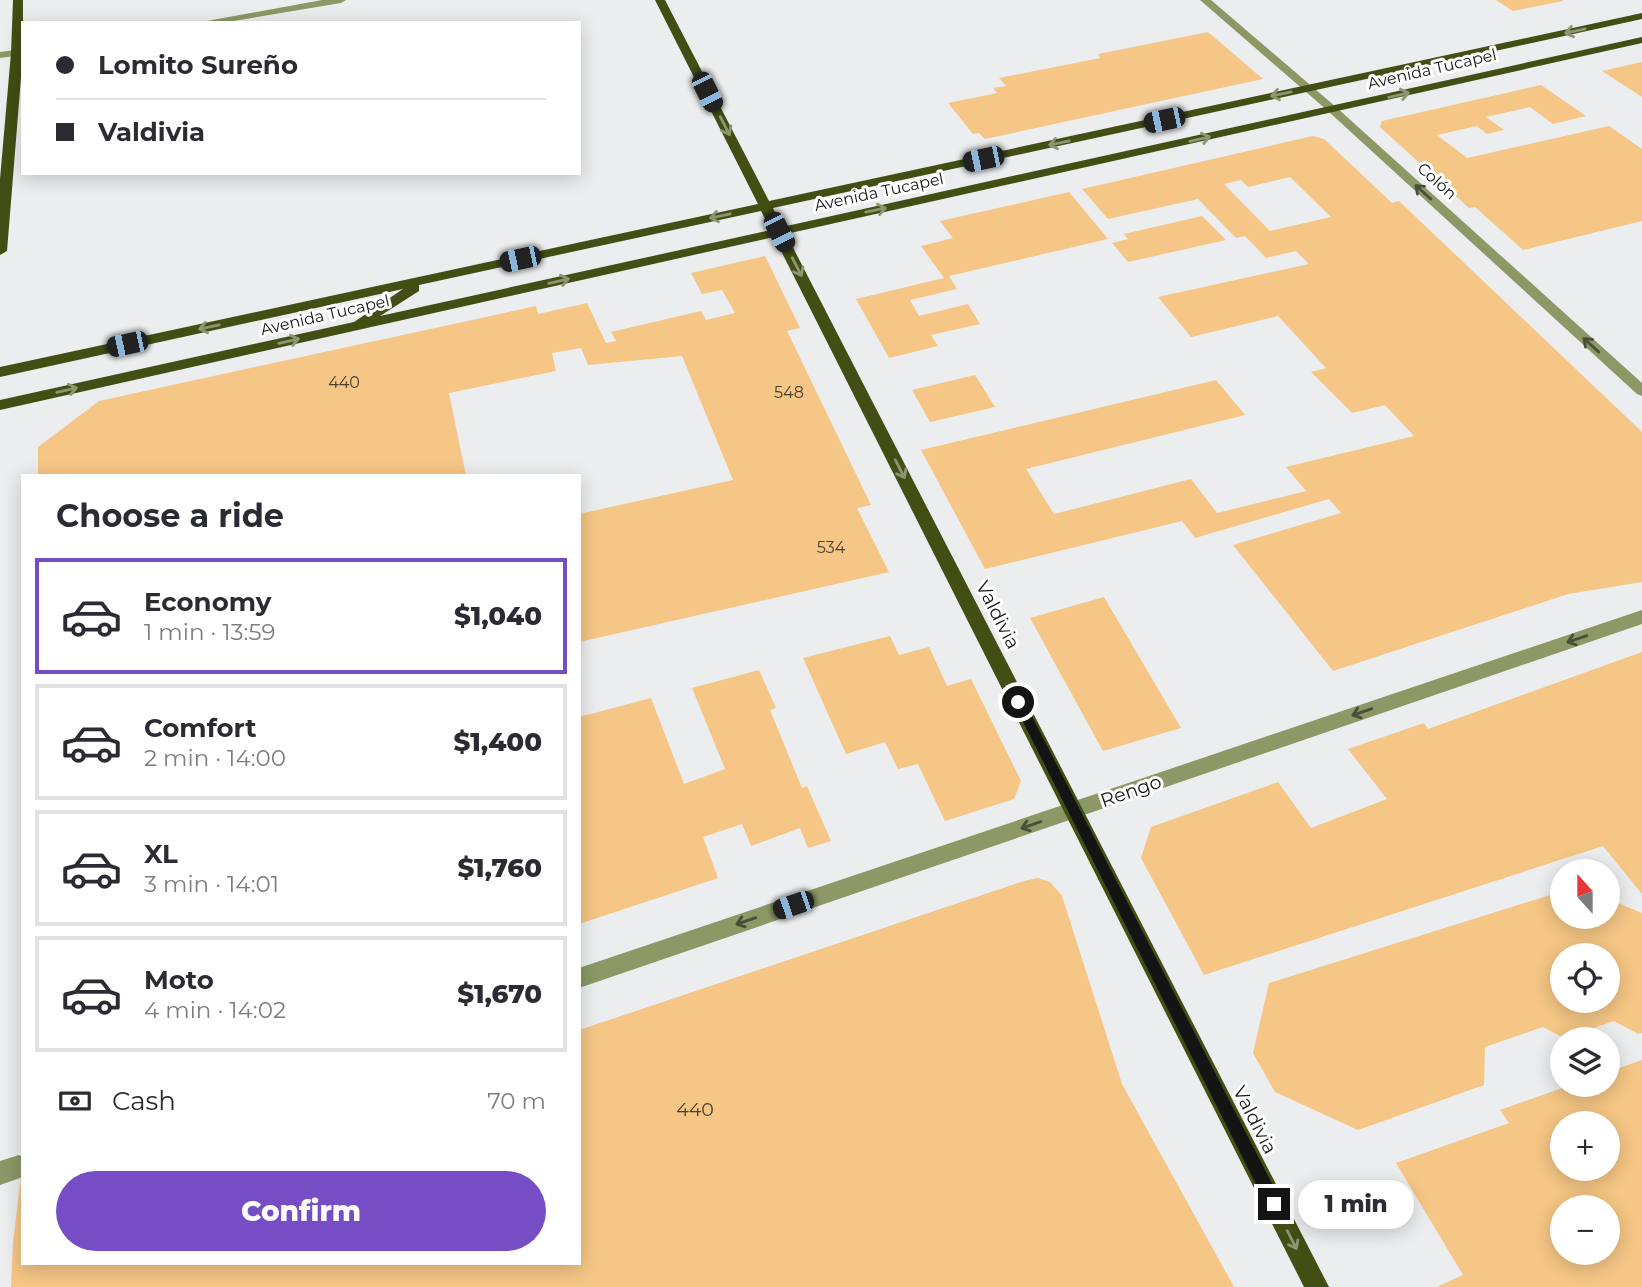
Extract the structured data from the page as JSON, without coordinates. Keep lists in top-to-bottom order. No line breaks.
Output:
{"streets":{"main road":["Avenida Tucapel","Valdivia"],"street":["Colón","Rengo"]},"crossings":[["Avenida Tucapel","Colón"],["Avenida Tucapel","Valdivia"],["Valdivia","Rengo"]],"one_way":["Colón","Valdivia","Rengo"],"house_numbers":["440","548","534","440"],"north":"top","page":{"banner":["Lomito Sureño","Valdivia"],"heading":"Choose a ride","list":[{"name":"Economy","note":"1 min · 13:59","value":"$1,040"},{"name":"Comfort","note":"2 min · 14:00","value":"$1,400"},{"name":"XL","note":"3 min · 14:01","value":"$1,760"},{"name":"Moto","note":"4 min · 14:02","value":"$1,670"}],"map_buttons":["+","−"],"pay":["Cash","70 m"],"buttons":"Confirm","bubble":"1 min"}}
